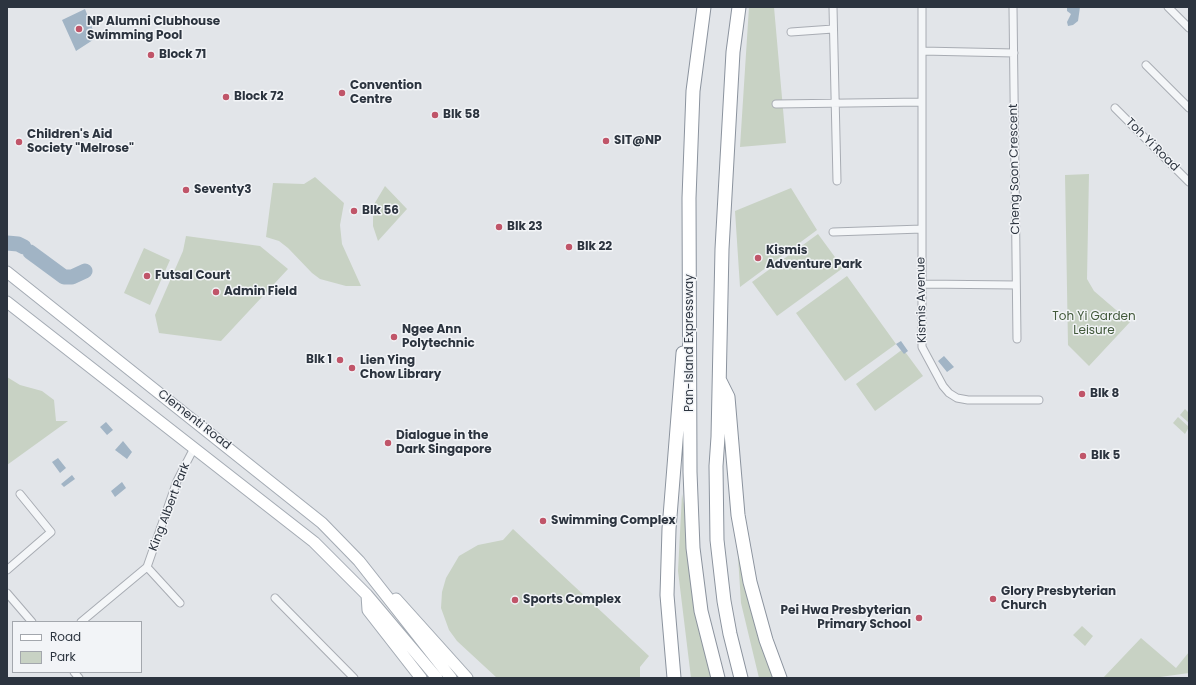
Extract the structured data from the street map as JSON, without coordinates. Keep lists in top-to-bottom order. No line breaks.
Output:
{"streets":{"highway":["Pan-Island Expressway"],"main road":["Clementi Road"],"street":["Toh Yi Road","Cheng Soon Crescent","Kismis Avenue","King Albert Park"]},"crossings":[["Clementi Road","King Albert Park"]],"parks":["Toh Yi Garden Leisure"],"places":["NP Alumni Clubhouse Swimming Pool","Block 71","Convention Centre","Block 72","Blk 58","SIT@NP","Children's Aid Society \"Melrose\"","Seventy3","Blk 56","Blk 23","Blk 22","Kismis Adventure Park","Futsal Court","Admin Field","Ngee Ann Polytechnic","Blk 1","Lien Ying Chow Library","Blk 8","Dialogue in the Dark Singapore","Blk 5","Swimming Complex","Glory Presbyterian Church","Sports Complex","Pei Hwa Presbyterian Primary School"],"legend":["Road","Park"]}
